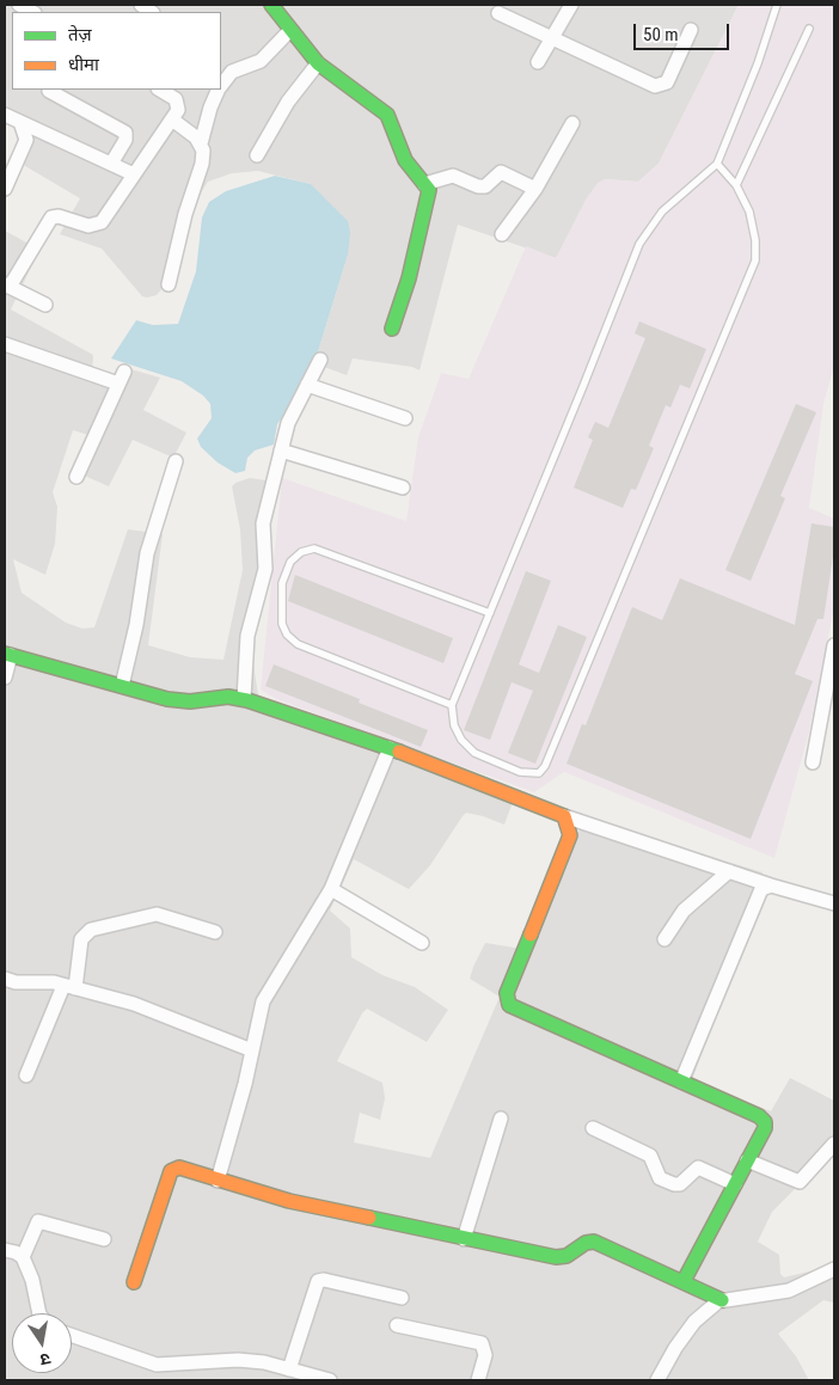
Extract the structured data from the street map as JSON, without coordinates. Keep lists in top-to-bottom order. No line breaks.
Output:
{"legend":["तेज़","धीमा"],"scale_bar":"50 m","north":"bottom"}
